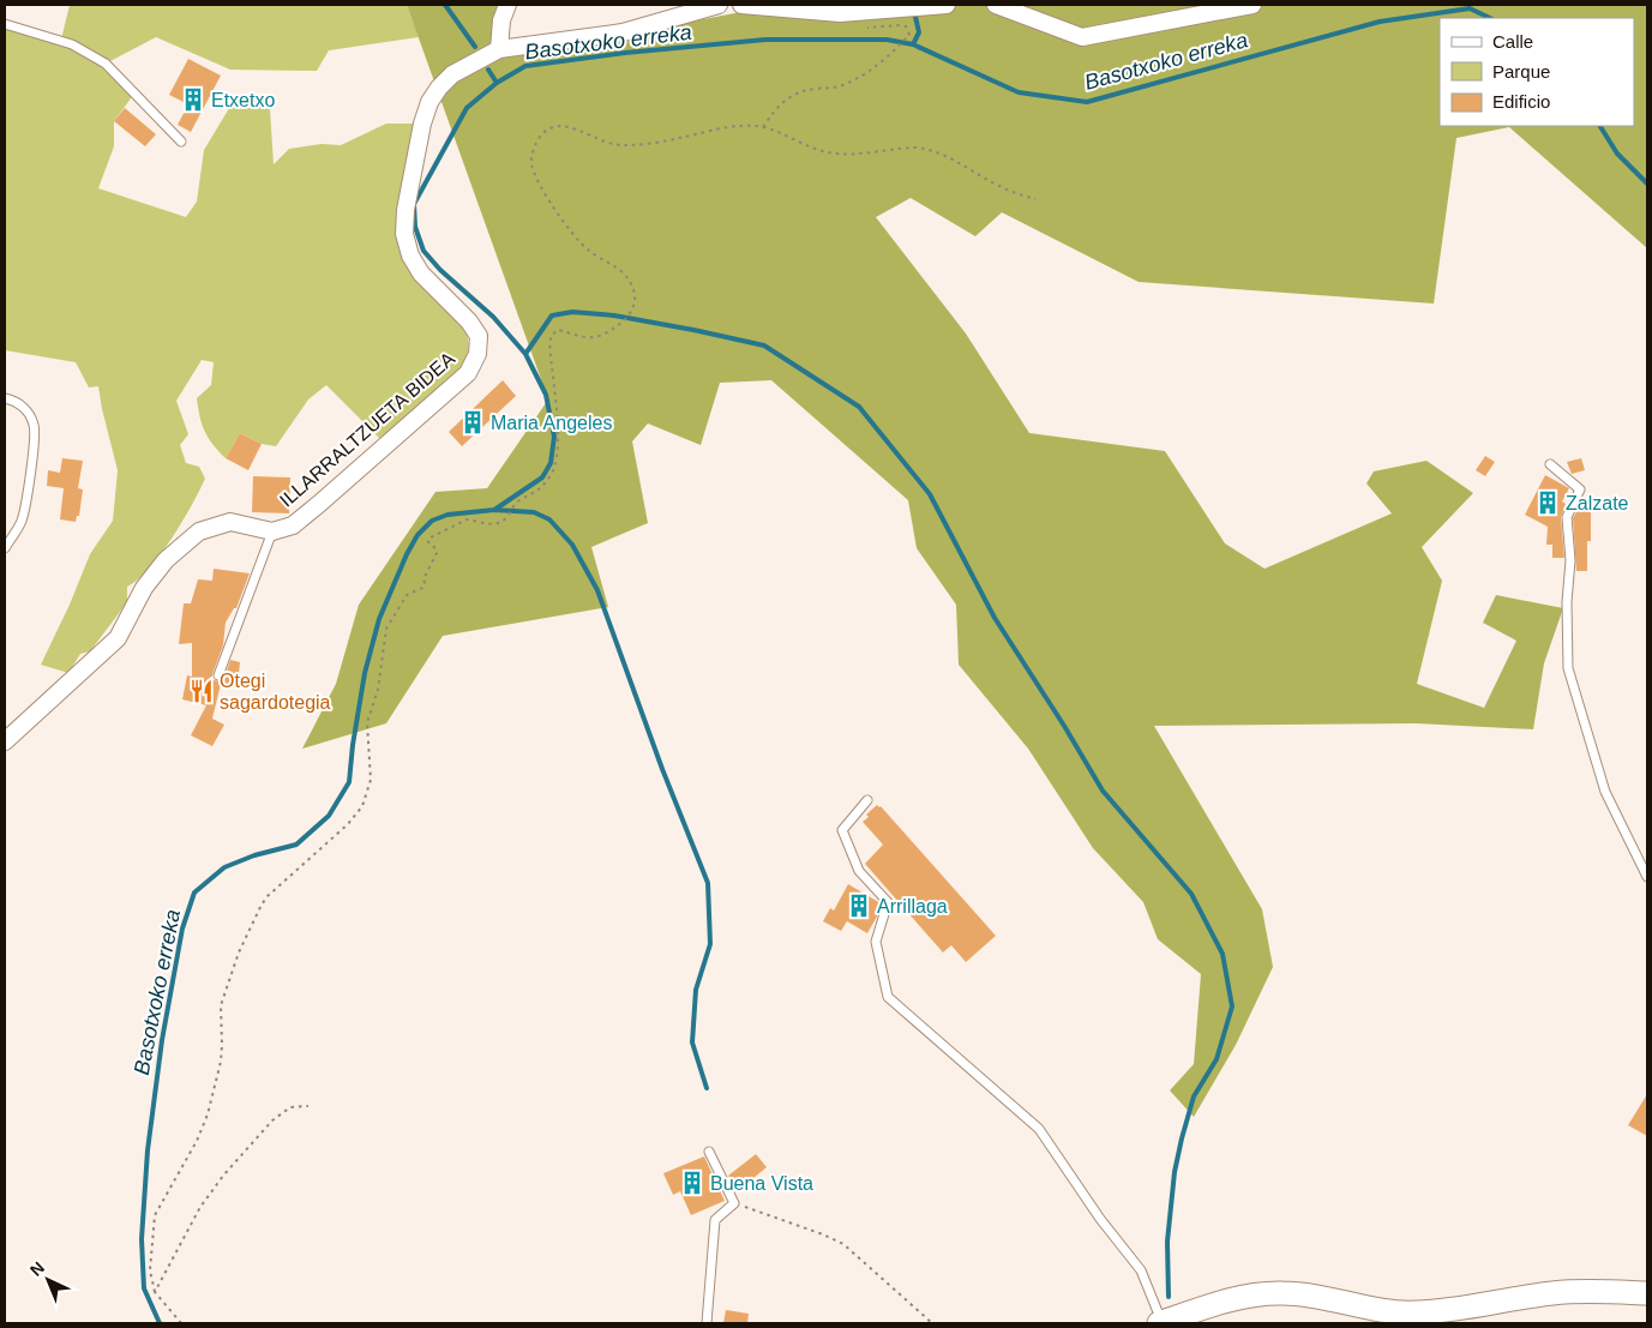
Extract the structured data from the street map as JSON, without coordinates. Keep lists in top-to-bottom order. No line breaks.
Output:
{"streets":{"street":["ILLARRALTZUETA BIDEA"]},"water":["Basotxoko erreka"],"places":{"building":["Etxetxo","Maria Angeles","Zalzate","Arrillaga","Buena Vista"],"restaurant":["Otegi sagardotegia"]},"legend":["Calle","Parque","Edificio"],"north":"top left"}
